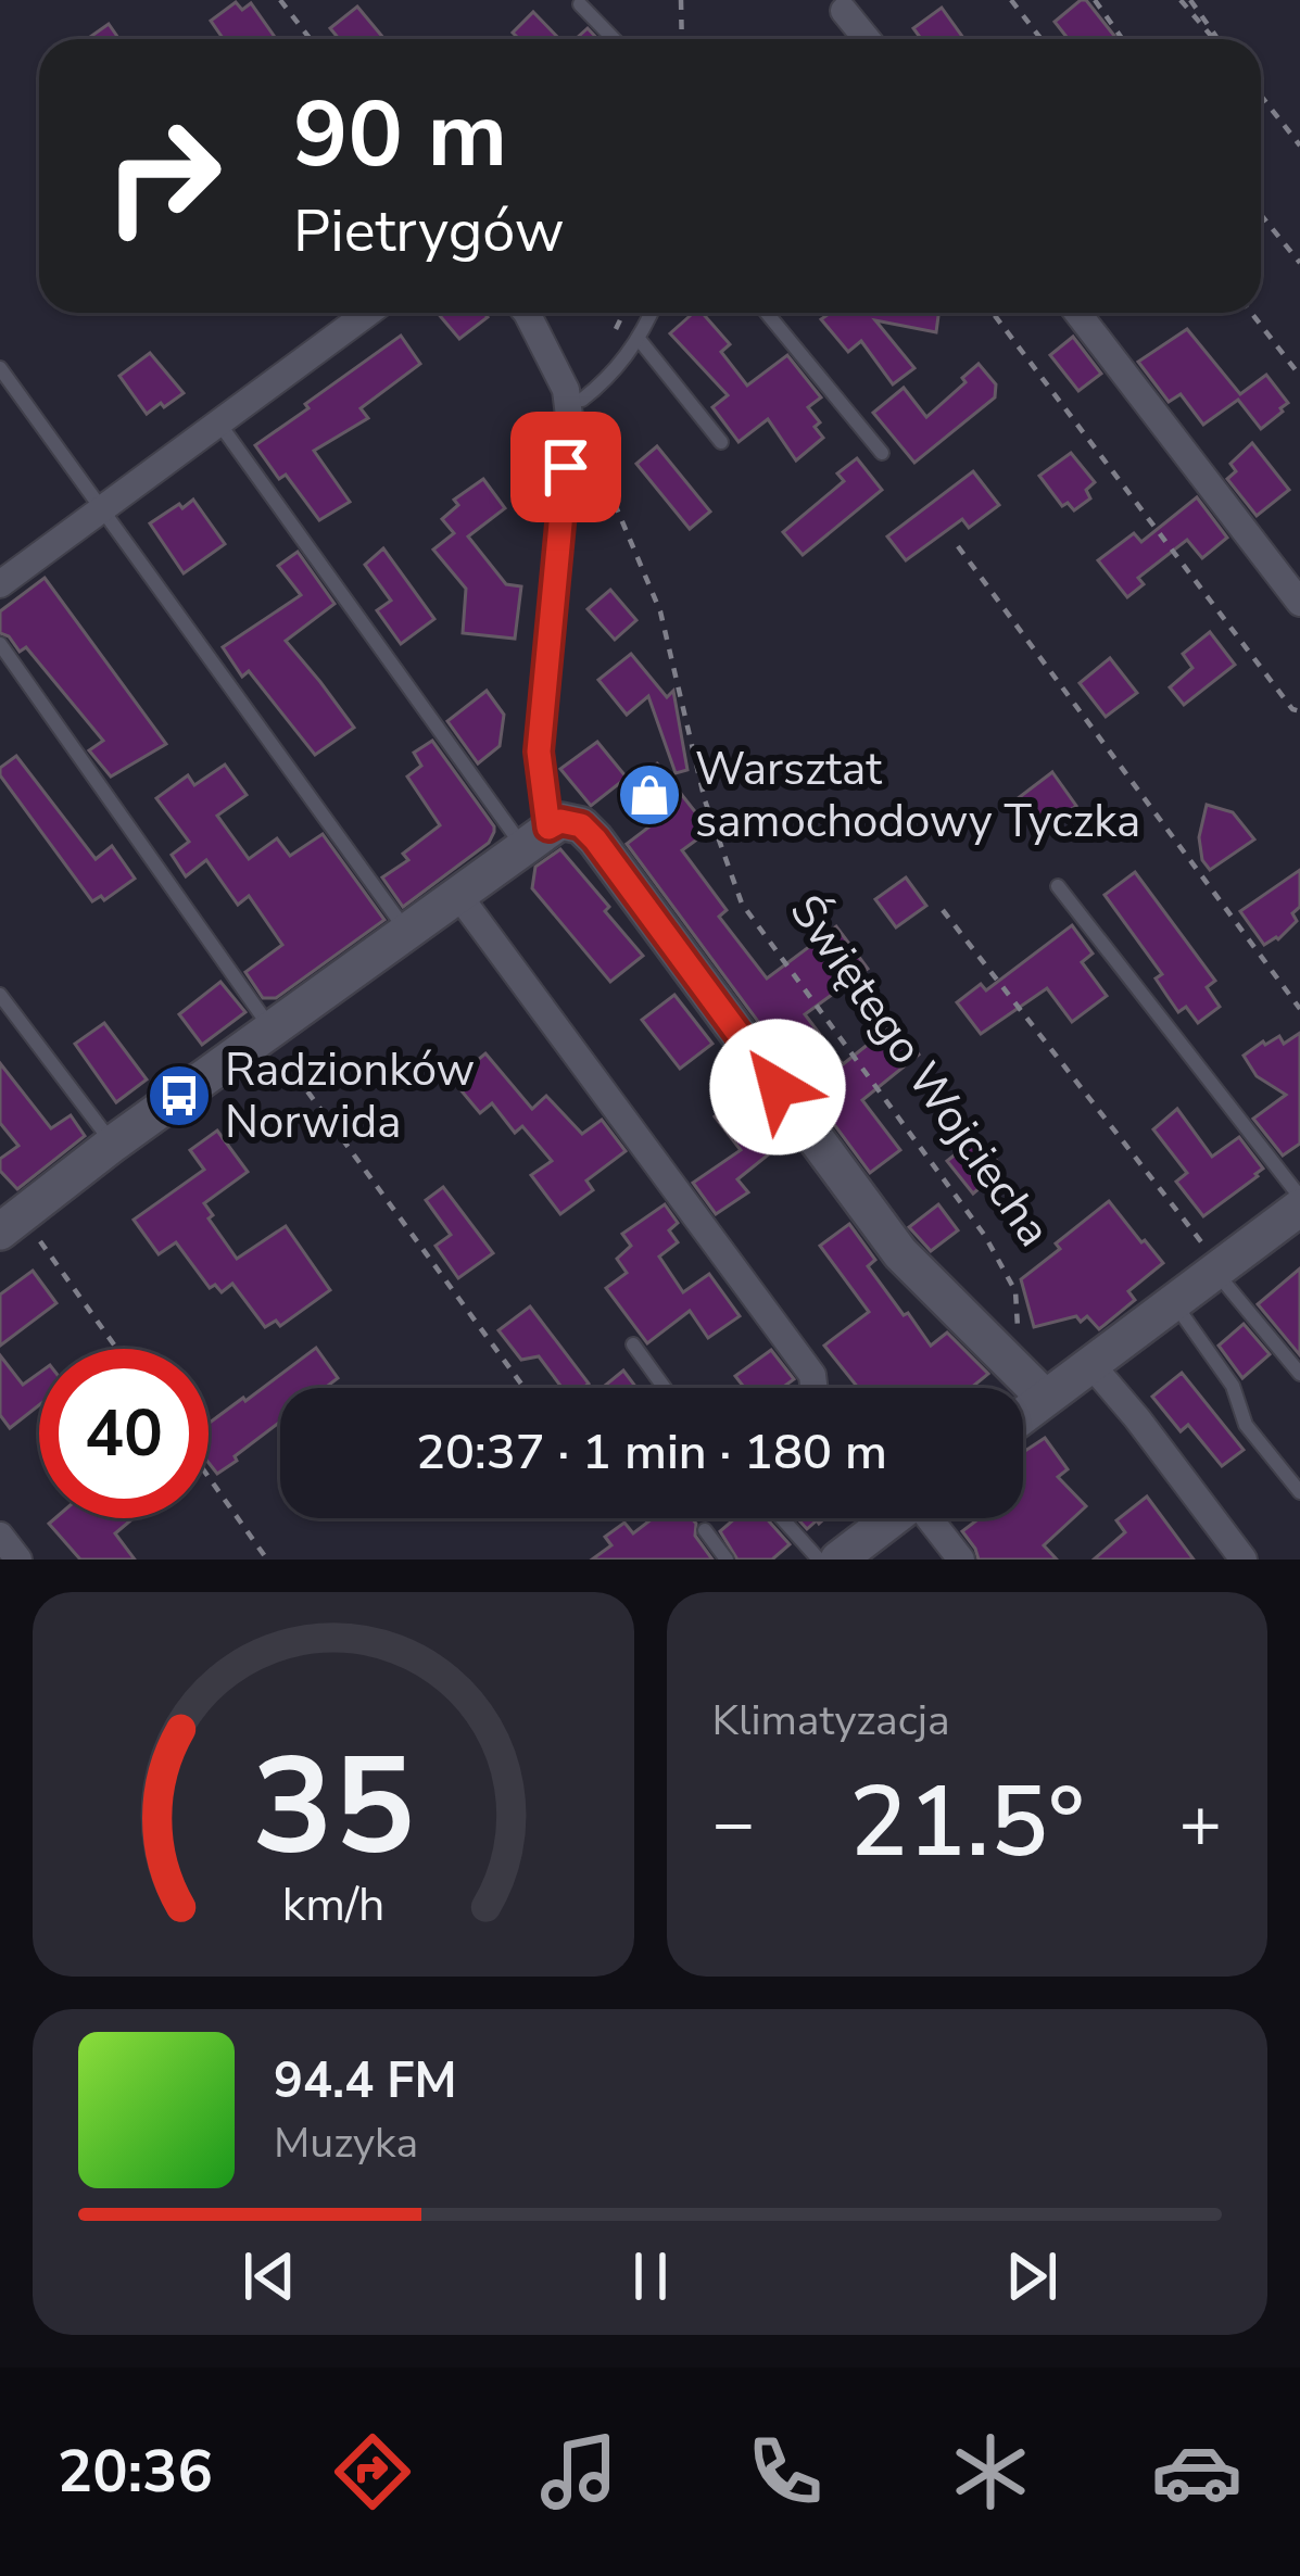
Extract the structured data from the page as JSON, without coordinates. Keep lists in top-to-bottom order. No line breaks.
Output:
{"streets":{"path":["Świętego Wojciecha"]},"places":{"shop":["Warsztat samochodowy Tyczka"],"bus stop":["Radzionków Norwida"]},"page":{"turn":["90 m","Pietrygów"],"limit":"40","trip":"20:37 · 1 min · 180 m","tile":"Klimatyzacja","heat":["−","21.5°","+"],"song":["94.4 FM","Muzyka"],"tabs":"20:36","gauge":["35","km/h"]}}
